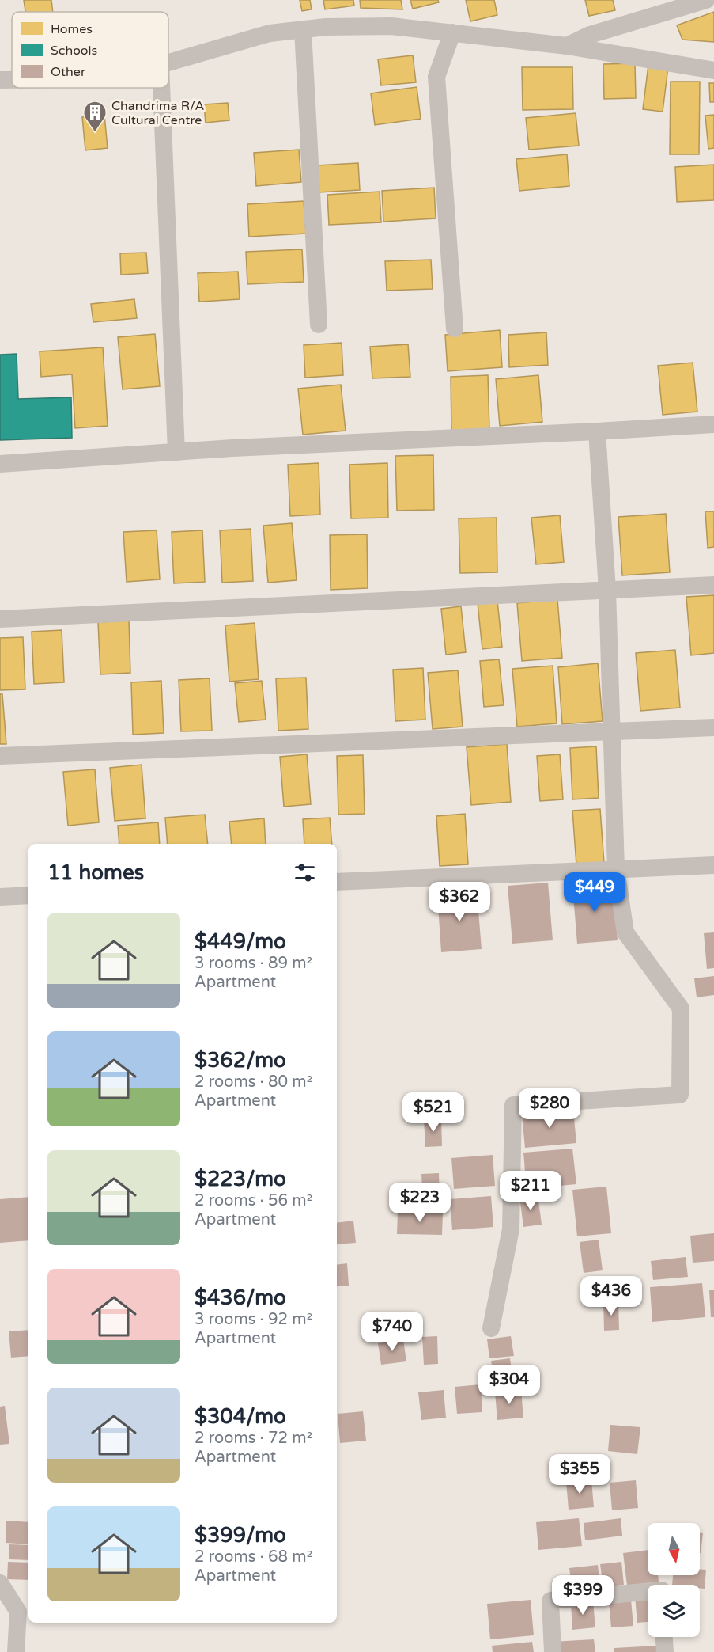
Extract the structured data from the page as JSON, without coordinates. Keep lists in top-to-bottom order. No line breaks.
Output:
{"places":{"building":["Chandrima R/A Cultural Centre"]},"legend":["Homes","Schools","Other"],"north":"bottom","page":{"heading":"11 homes","price":["$449","$362","$280","$521","$211","$223","$436","$740","$304","$355","$399"],"list":[{"name":"$449/mo","note":"3 rooms · 89 m² · Apartment"},{"name":"$362/mo","note":"2 rooms · 80 m² · Apartment"},{"name":"$223/mo","note":"2 rooms · 56 m² · Apartment"},{"name":"$436/mo","note":"3 rooms · 92 m² · Apartment"},{"name":"$304/mo","note":"2 rooms · 72 m² · Apartment"},{"name":"$399/mo","note":"2 rooms · 68 m² · Apartment"}]}}
